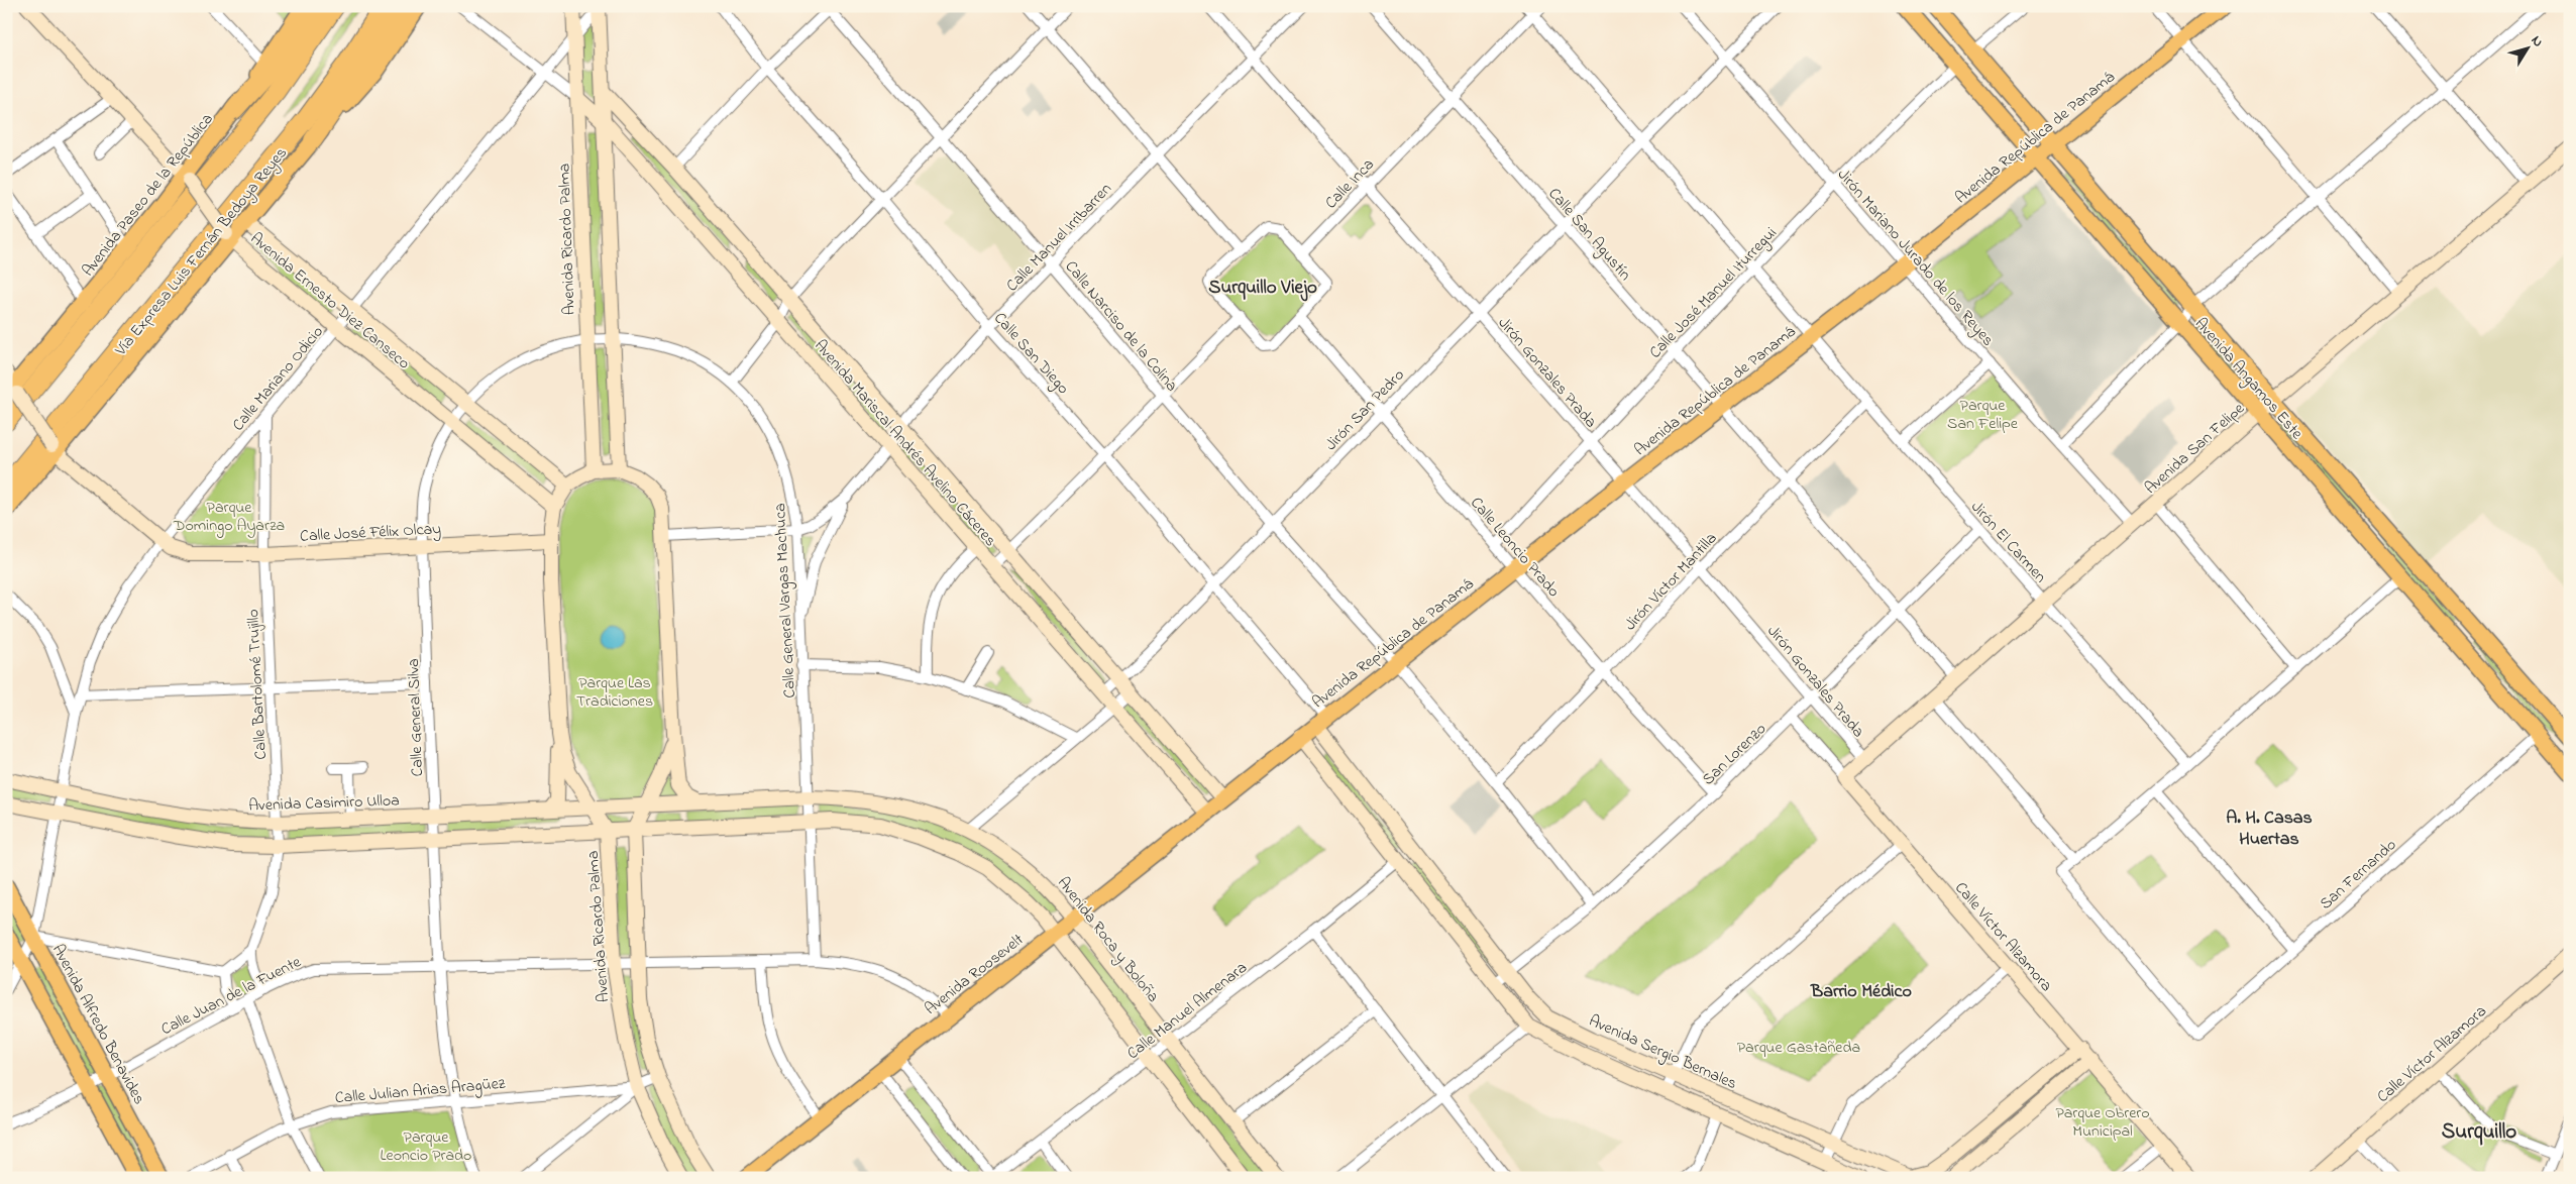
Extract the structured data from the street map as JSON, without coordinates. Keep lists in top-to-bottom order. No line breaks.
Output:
{"streets":{"highway":["Vía Expresa Luis Fernán Bedoya Reyes"],"main road":["Avenida República de Panamá","Avenida Paseo de la República","Avenida Angamos Este","Avenida Roosevelt","Avenida Alfredo Benavides"],"street":["Calle Inca","Calle San Agustín","Calle Manuel Irribarren","Avenida Ricardo Palma","Jirón Mariano Jurado de los Reyes","Calle José Manuel Iturregui","Avenida Ernesto Diez Canseco","Calle Narciso de la Colina","Calle San Diego","Jirón Gonzales Prada","Calle Mariano Odicio","Jirón San Pedro","Avenida Mariscal Andrés Avelino Cáceres","Avenida San Felipe","Calle José Félix Olcay","Jirón El Carmen","Calle Leoncio Prado","Jirón Víctor Mantilla","Calle General Vargas Machuca","Calle Bartolomé Trujillo","Calle General Silva","San Lorenzo","Avenida Casimiro Ulloa","San Fernando","Calle Víctor Alzamora","Avenida Roca y Boloña","Calle Juan de la Fuente","Calle Manuel Almenara","Avenida Sergio Bernales","Calle Julian Arias Aragüez"]},"crossings":[["Avenida República de Panamá","Calle San Agustín"],["Avenida República de Panamá","Jirón Mariano Jurado de los Reyes"],["Avenida República de Panamá","Calle Narciso de la Colina"],["Avenida República de Panamá","Calle San Diego"],["Avenida República de Panamá","Jirón Gonzales Prada"],["Avenida República de Panamá","Avenida Angamos Este"],["Avenida República de Panamá","Avenida Mariscal Andrés Avelino Cáceres"],["Avenida República de Panamá","Jirón El Carmen"],["Avenida República de Panamá","Calle Leoncio Prado"],["Avenida República de Panamá","Avenida Roosevelt"],["Avenida República de Panamá","Avenida Sergio Bernales"],["Calle Inca","Calle San Agustín"],["Calle Inca","Jirón Gonzales Prada"],["Calle Inca","Jirón El Carmen"],["Avenida Paseo de la República","Avenida Ernesto Diez Canseco"],["Avenida Paseo de la República","Calle José Félix Olcay"],["Calle San Agustín","Calle José Manuel Iturregui"],["Calle San Agustín","Jirón San Pedro"],["Calle San Agustín","Avenida San Felipe"],["Calle San Agustín","Jirón Víctor Mantilla"],["Calle San Agustín","San Lorenzo"],["Calle Manuel Irribarren","Avenida Ricardo Palma"],["Calle Manuel Irribarren","Calle Narciso de la Colina"],["Calle Manuel Irribarren","Calle San Diego"],["Calle Manuel Irribarren","Jirón Gonzales Prada"],["Calle Manuel Irribarren","Avenida Mariscal Andrés Avelino Cáceres"],["Calle Manuel Irribarren","Calle General Vargas Machuca"],["Avenida Ricardo Palma","Avenida Ernesto Diez Canseco"],["Avenida Ricardo Palma","Calle Mariano Odicio"],["Avenida Ricardo Palma","Avenida Mariscal Andrés Avelino Cáceres"],["Avenida Ricardo Palma","Calle José Félix Olcay"],["Avenida Ricardo Palma","Calle General Vargas Machuca"],["Avenida Ricardo Palma","Calle General Silva"],["Avenida Ricardo Palma","Avenida Casimiro Ulloa"],["Avenida Ricardo Palma","Avenida Roca y Boloña"],["Avenida Ricardo Palma","Calle Juan de la Fuente"],["Avenida Ricardo Palma","Calle Julian Arias Aragüez"],["Jirón Mariano Jurado de los Reyes","Calle José Manuel Iturregui"],["Jirón Mariano Jurado de los Reyes","Jirón San Pedro"],["Jirón Mariano Jurado de los Reyes","Avenida San Felipe"],["Calle José Manuel Iturregui","Jirón Gonzales Prada"],["Calle José Manuel Iturregui","Avenida Angamos Este"],["Calle José Manuel Iturregui","Jirón El Carmen"],["Calle José Manuel Iturregui","Calle Leoncio Prado"],["Avenida Ernesto Diez Canseco","Calle Mariano Odicio"],["Avenida Ernesto Diez Canseco","Calle General Silva"],["Calle Narciso de la Colina","Jirón San Pedro"],["Calle Narciso de la Colina","Jirón Víctor Mantilla"],["Calle Narciso de la Colina","San Lorenzo"],["Calle San Diego","Jirón San Pedro"],["Calle San Diego","Avenida Sergio Bernales"],["Jirón Gonzales Prada","Jirón San Pedro"],["Jirón Gonzales Prada","Avenida San Felipe"],["Jirón Gonzales Prada","Jirón Víctor Mantilla"],["Jirón Gonzales Prada","San Lorenzo"],["Calle Mariano Odicio","Calle José Félix Olcay"],["Calle Mariano Odicio","Calle Bartolomé Trujillo"],["Calle Mariano Odicio","Avenida Casimiro Ulloa"],["Calle Mariano Odicio","Avenida Alfredo Benavides"],["Avenida Angamos Este","Avenida San Felipe"],["Avenida Angamos Este","San Fernando"],["Jirón San Pedro","Avenida Mariscal Andrés Avelino Cáceres"],["Jirón San Pedro","Jirón El Carmen"],["Jirón San Pedro","Calle Leoncio Prado"],["Avenida Mariscal Andrés Avelino Cáceres","Avenida Roosevelt"],["Avenida San Felipe","Jirón El Carmen"],["Avenida San Felipe","Calle Víctor Alzamora"],["Calle José Félix Olcay","Calle Bartolomé Trujillo"],["Calle José Félix Olcay","Calle General Silva"],["Jirón El Carmen","Jirón Víctor Mantilla"],["Jirón El Carmen","San Lorenzo"],["Calle Leoncio Prado","Jirón Víctor Mantilla"],["Calle Leoncio Prado","San Lorenzo"],["Calle General Vargas Machuca","Calle General Silva"],["Calle General Vargas Machuca","Avenida Roca y Boloña"],["Calle General Vargas Machuca","Calle Juan de la Fuente"],["Calle Bartolomé Trujillo","Avenida Casimiro Ulloa"],["Calle General Silva","Avenida Casimiro Ulloa"],["Calle General Silva","Calle Juan de la Fuente"],["Calle General Silva","Calle Julian Arias Aragüez"],["San Lorenzo","Calle Víctor Alzamora"],["San Lorenzo","Avenida Sergio Bernales"],["Avenida Casimiro Ulloa","Avenida Roca y Boloña"],["Calle Víctor Alzamora","Avenida Sergio Bernales"],["Avenida Roca y Boloña","Avenida Roosevelt"],["Avenida Roca y Boloña","Calle Manuel Almenara"],["Avenida Roosevelt","Calle Juan de la Fuente"],["Calle Juan de la Fuente","Avenida Alfredo Benavides"]],"districts":["Surquillo Viejo","A. H. Casas Huertas","Barrio Médico","Surquillo"],"parks":["Parque San Felipe","Parque Domingo Ayarza","Parque Las Tradiciones","Parque Gastañeda","Parque Obrero Municipal","Parque Leoncio Prado"],"north":"top right"}
